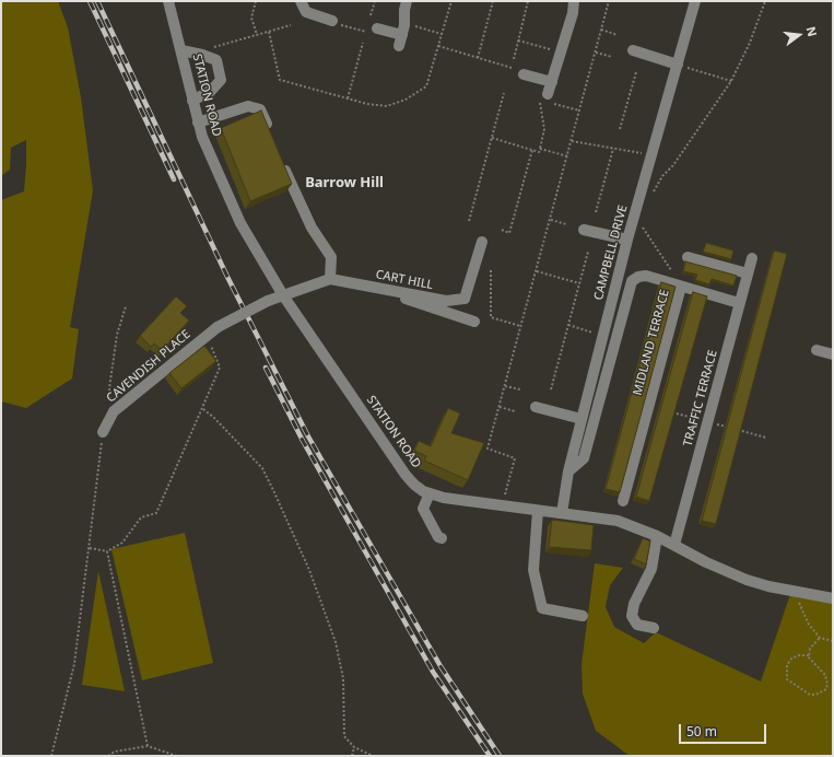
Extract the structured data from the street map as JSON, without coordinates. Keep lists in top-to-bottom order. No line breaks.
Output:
{"streets":{"street":["STATION ROAD","CAMPBELL DRIVE","CART HILL","MIDLAND TERRACE","CAVENDISH PLACE","TRAFFIC TERRACE"]},"crossings":[["STATION ROAD","CAMPBELL DRIVE"],["STATION ROAD","CAVENDISH PLACE"],["STATION ROAD","TRAFFIC TERRACE"]],"districts":["Barrow Hill"],"scale_bar":"50 m","north":"right"}
